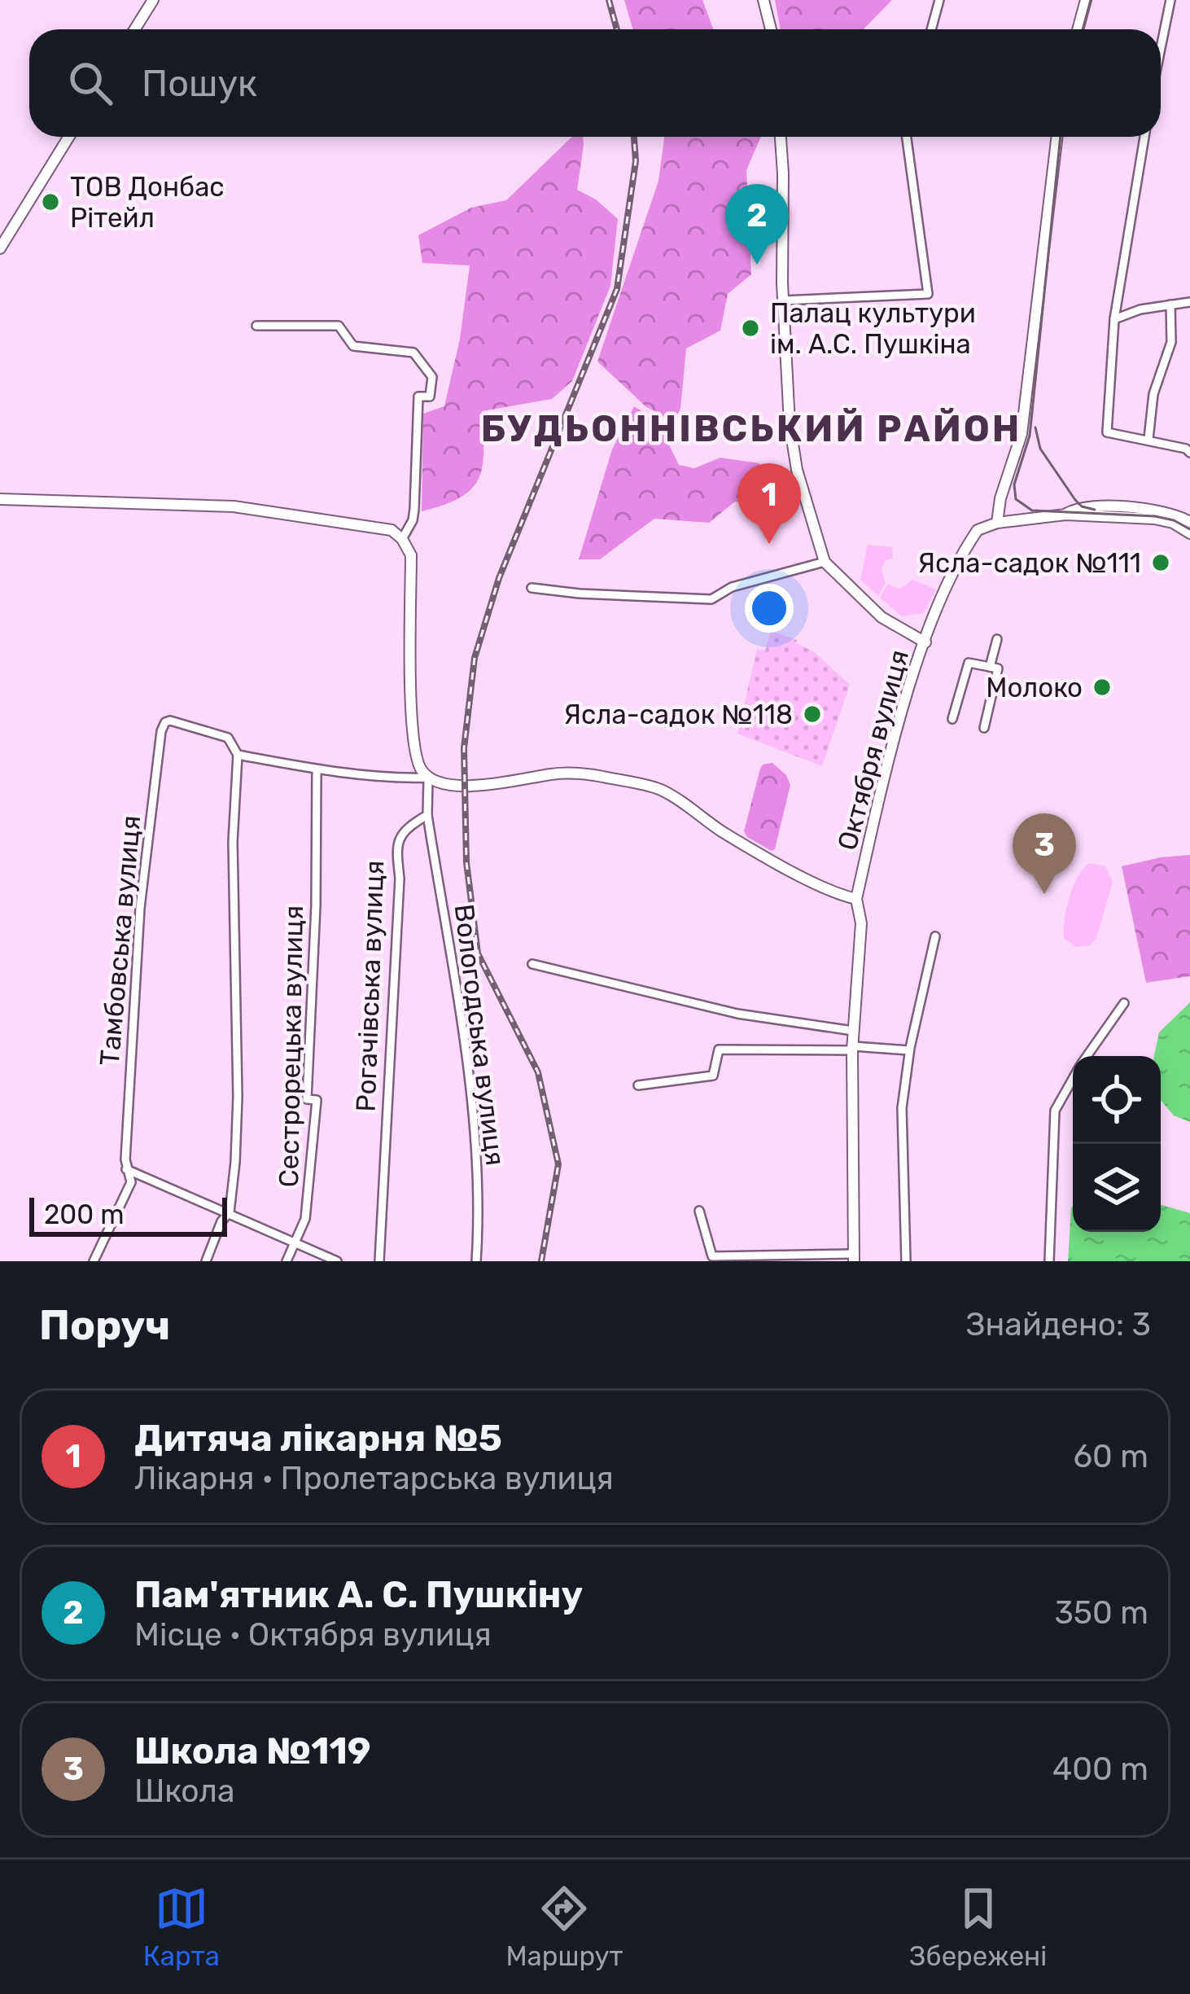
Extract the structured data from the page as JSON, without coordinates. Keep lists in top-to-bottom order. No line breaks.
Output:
{"streets":{"street":["Октября вулиця","Тамбовська вулиця","Рогачівська вулиця","Вологодська вулиця","Сестрорецька вулиця"]},"crossings":[["Рогачівська вулиця","Вологодська вулиця"]],"districts":["БУДЬОННІВСЬКИЙ РАЙОН"],"places":["ТОВ Донбас Рітейл","Палац культури ім. А.С. Пушкіна","Ясла-садок №111","Молоко","Ясла-садок №118"],"scale_bar":"200 m","page":{"search":"Пошук","pins":["2","1","3"],"scale":"200 m","heading":["Поруч","Знайдено: 3"],"list":[{"mark":"1","name":"Дитяча лікарня №5","note":"Лікарня · Пролетарська вулиця","value":"60 m"},{"mark":"2","name":"Пам'ятник А. С. Пушкіну","note":"Місце · Октября вулиця","value":"350 m"},{"mark":"3","name":"Школа №119","note":"Школа","value":"400 m"}],"nav":["Карта","Маршрут","Збережені"]}}
